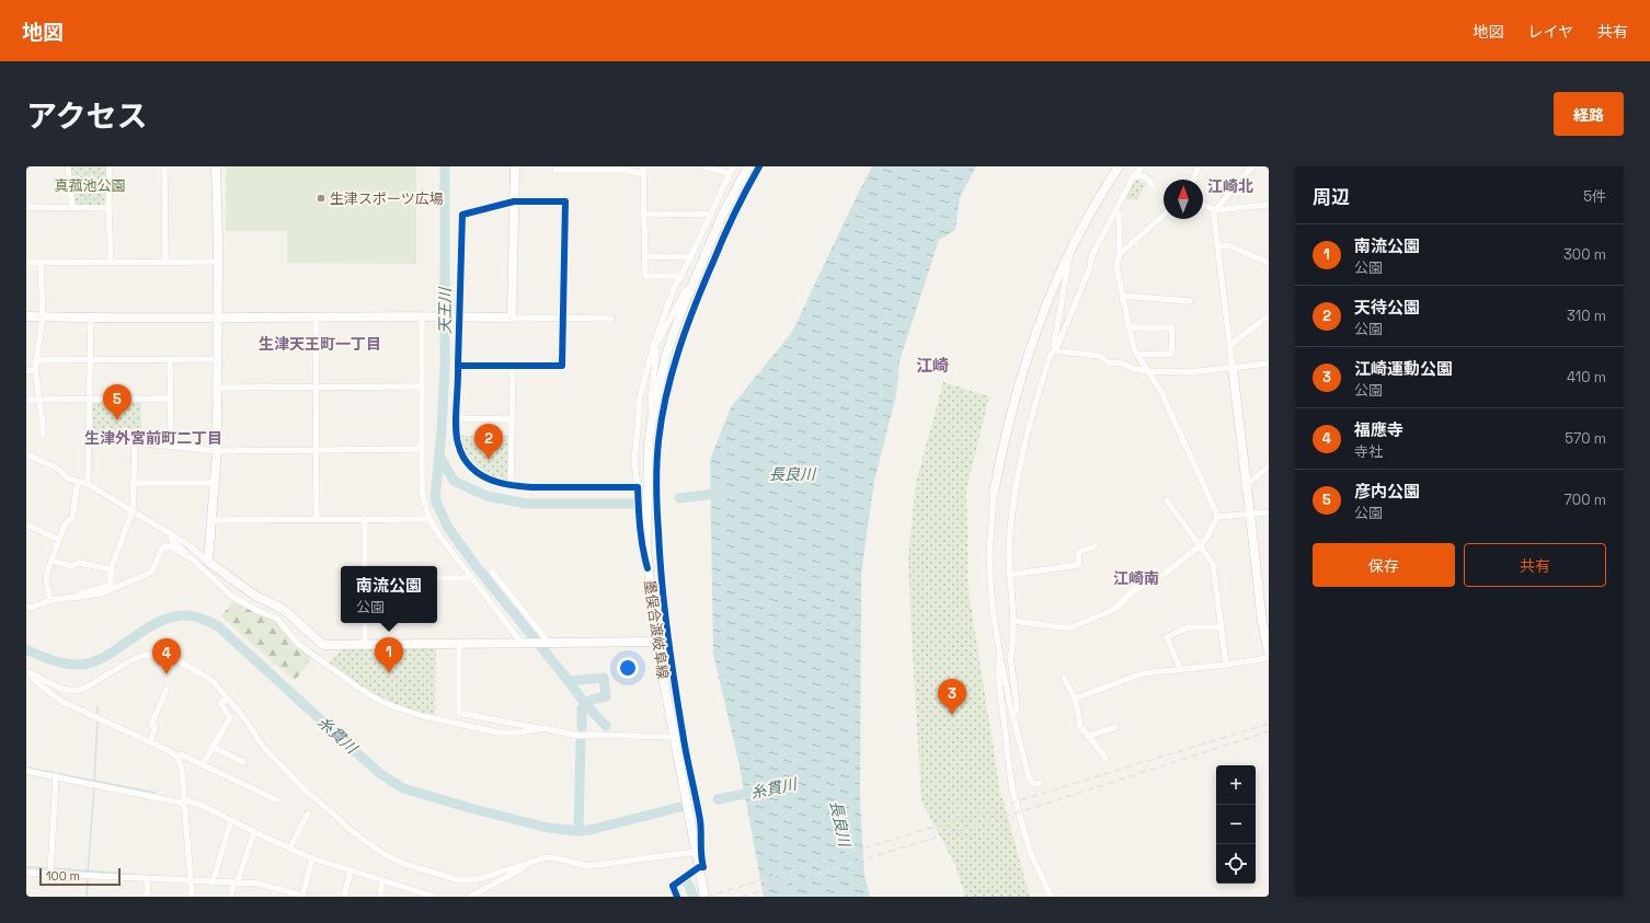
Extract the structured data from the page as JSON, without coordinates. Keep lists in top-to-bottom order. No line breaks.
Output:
{"streets":{"street":["墨俣合渡岐阜線"]},"districts":["江崎北","生津天王町一丁目","江崎","生津外宮前町二丁目","江崎南"],"water":["天王川","長良川","糸貫川"],"parks":["真菰池公園"],"places":["生津スポーツ広場"],"scale_bar":"100 m","north":"top","page":{"header":"地図","nav":["地図","レイヤ","共有"],"title":"アクセス","buttons":["経路",["保存","共有"]],"heading":["周辺","5件"],"list":[{"mark":"1","name":"南流公園","note":"公園","value":"300 m"},{"mark":"2","name":"天待公園","note":"公園","value":"310 m"},{"mark":"3","name":"江崎運動公園","note":"公園","value":"410 m"},{"mark":"4","name":"福應寺","note":"寺社","value":"570 m"},{"mark":"5","name":"彦内公園","note":"公園","value":"700 m"}],"pins":["5","2","1","4","3"],"popup":["南流公園","公園"],"map_buttons":["+","−"],"scale":"100 m"}}
